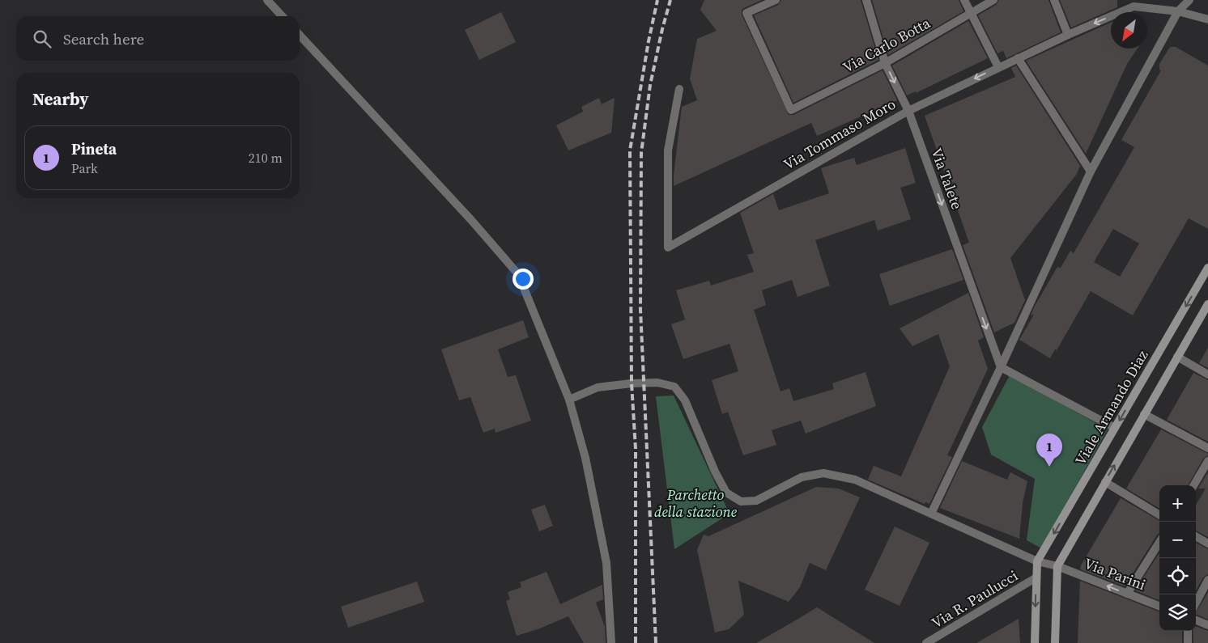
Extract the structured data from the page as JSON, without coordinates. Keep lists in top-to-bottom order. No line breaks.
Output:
{"streets":{"main road":["Viale Armando Diaz"],"street":["Via Carlo Botta","Via Tommaso Moro","Via Talete","Via Parini","Via R. Paulucci"]},"crossings":[["Via Carlo Botta","Via Talete"],["Via Tommaso Moro","Via Talete"],["Viale Armando Diaz","Via Parini"]],"one_way":["Via Talete"],"parks":["Parchetto della stazione"],"north":"bottom left","page":{"search":"Search here","heading":"Nearby","list":[{"mark":"1","name":"Pineta","note":"Park","value":"210 m"}],"pins":"1","map_buttons":["+","−"]}}
